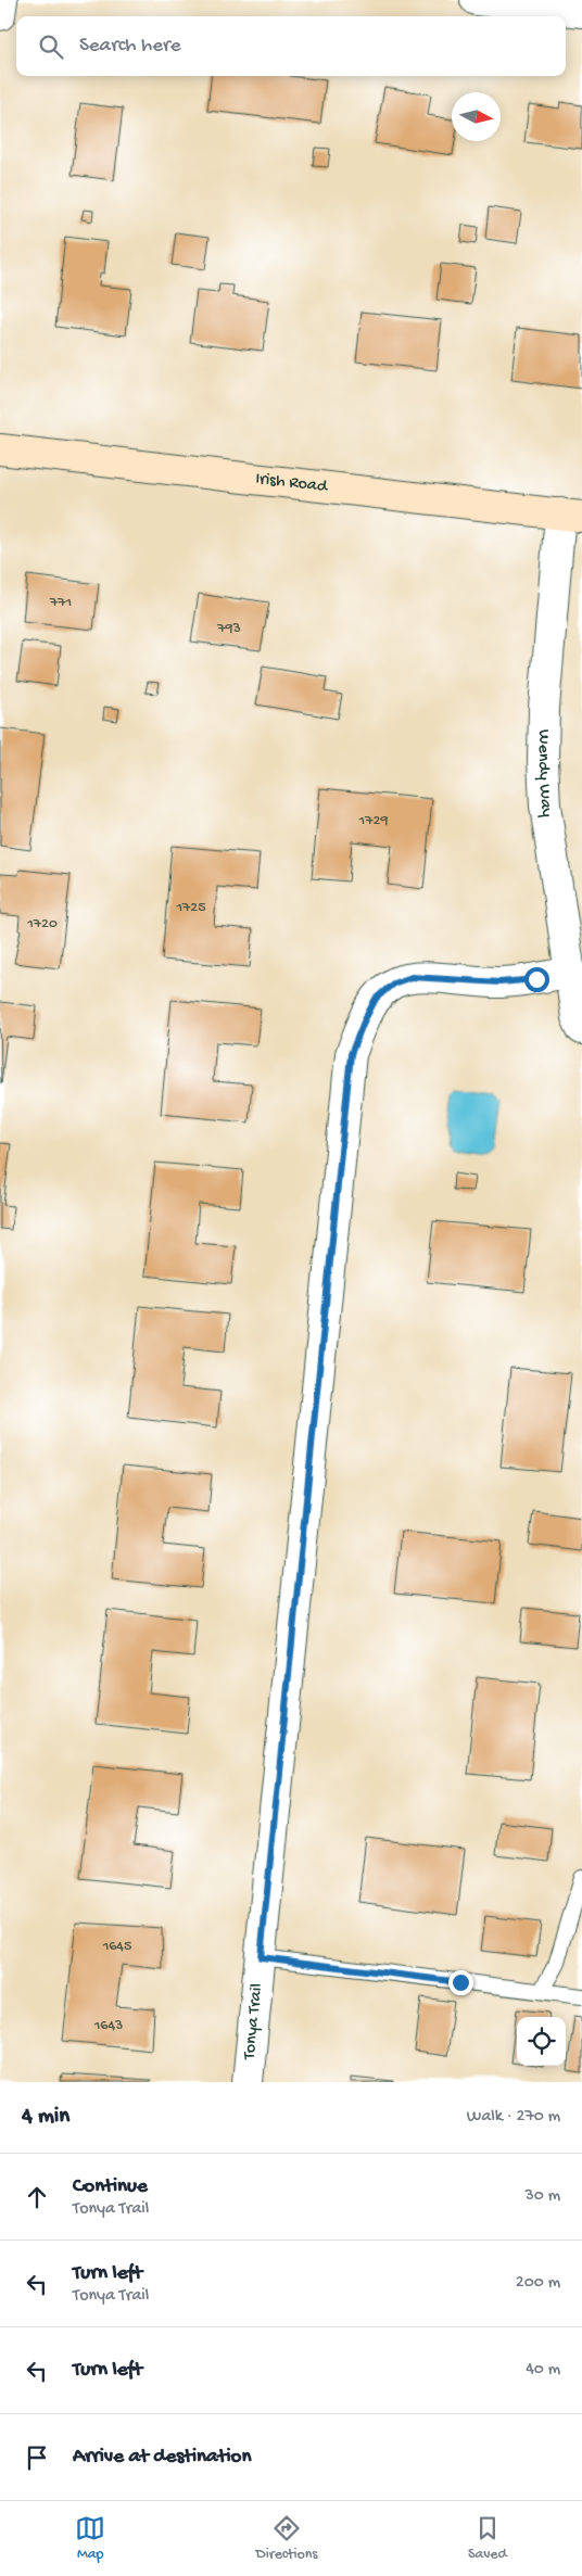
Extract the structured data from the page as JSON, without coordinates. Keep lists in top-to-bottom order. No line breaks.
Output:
{"streets":{"street":["Irish Road","Wendy Way","Tonya Trail"]},"crossings":[["Irish Road","Wendy Way"],["Wendy Way","Tonya Trail"]],"house_numbers":["771","793","1729","1725","1720","1645","1643"],"north":"right","page":{"search":"Search here","heading":["4 min","Walk · 270 m"],"list":[["Continue","Tonya Trail","30 m"],["Turn left","Tonya Trail","200 m"],["Turn left","40 m"],"Arrive at destination"],"nav":["Map","Directions","Saved"]}}
